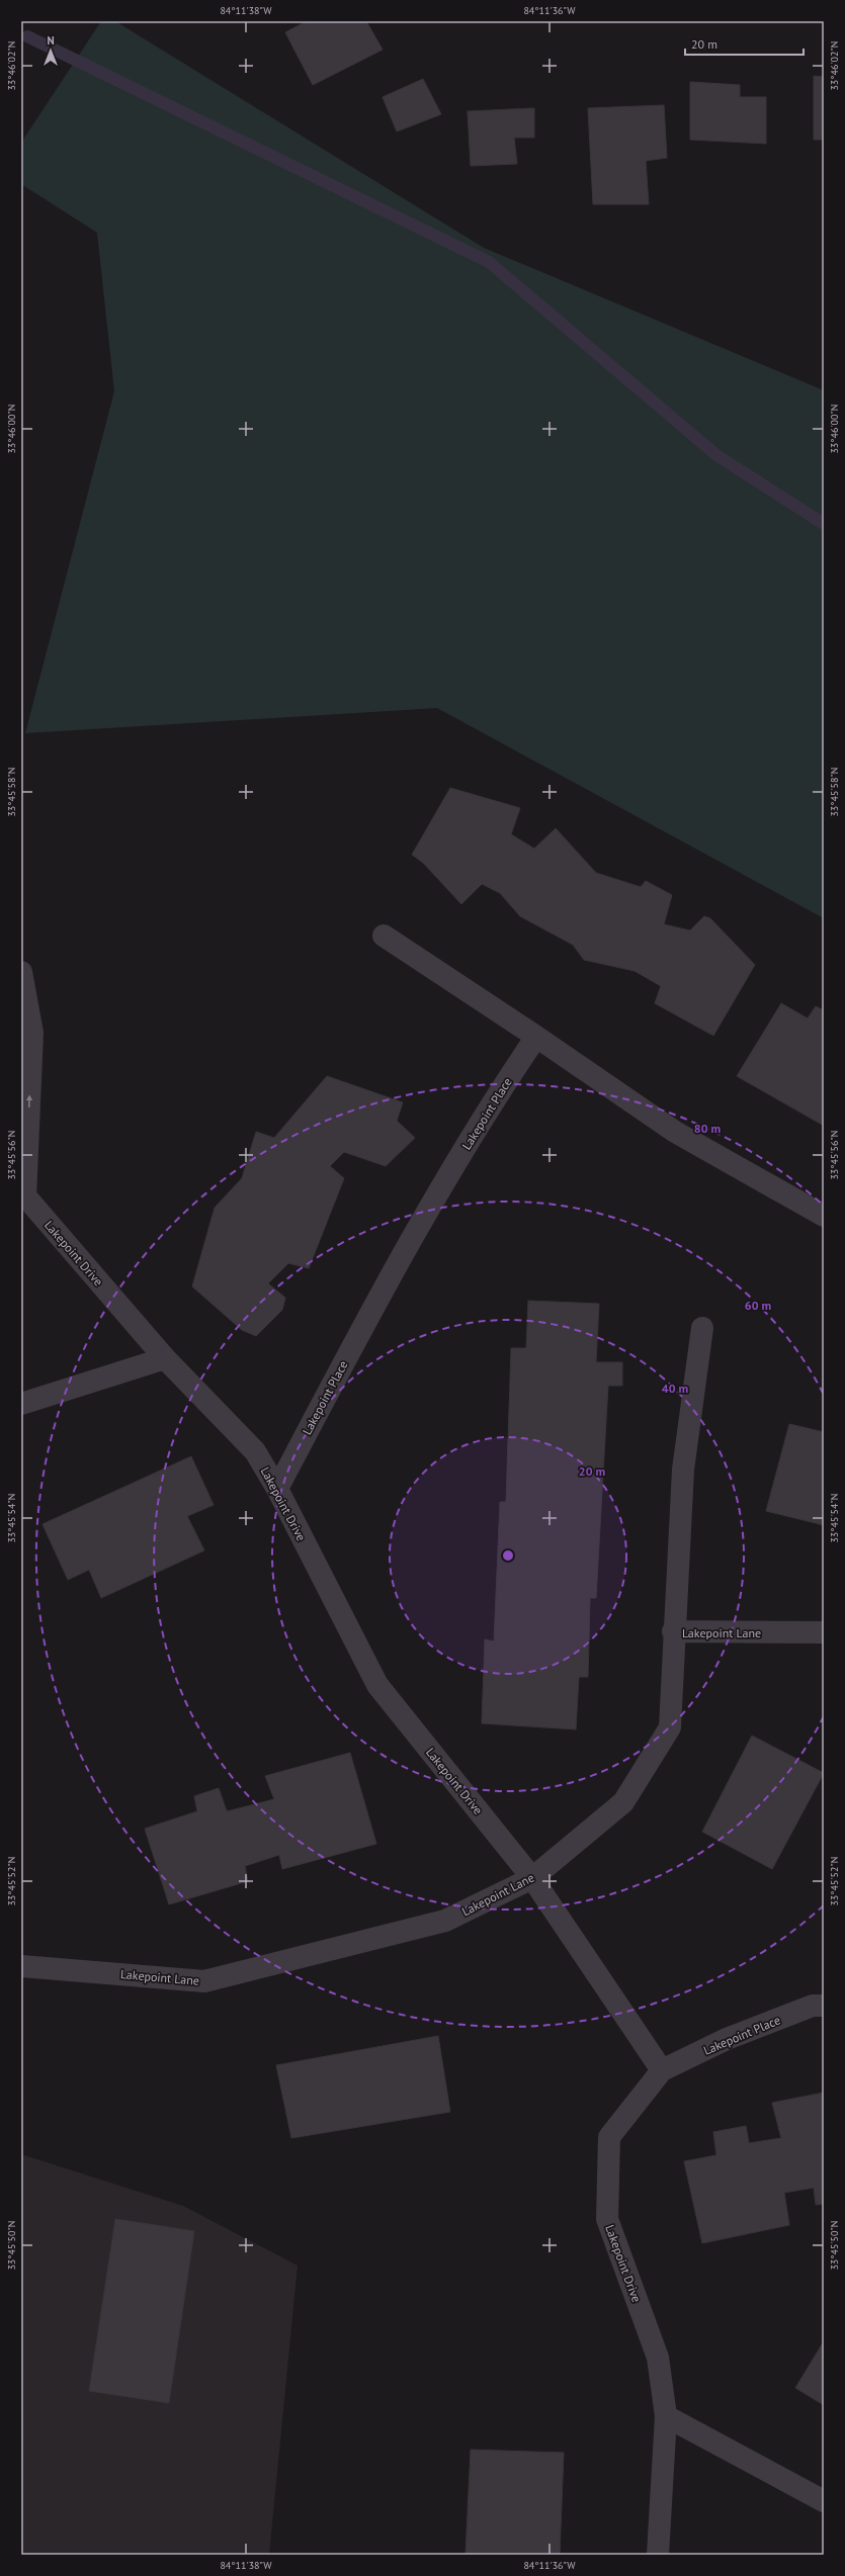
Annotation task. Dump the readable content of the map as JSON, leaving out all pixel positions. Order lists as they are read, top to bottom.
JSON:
{
  "streets": {
    "street": ["Lakepoint Place", "Lakepoint Drive", "Lakepoint Lane"]
  },
  "crossings": [
    ["Lakepoint Place", "Lakepoint Drive"],
    ["Lakepoint Drive", "Lakepoint Lane"]
  ],
  "scale_bar": "20 m",
  "north": "top",
  "coordinates": [
    "84°11'38\"W",
    "84°11'36\"W",
    "33°46'02\"N",
    "33°46'00\"N",
    "33°45'58\"N",
    "33°45'56\"N",
    "33°45'54\"N",
    "33°45'52\"N",
    "33°45'50\"N"
  ],
  "rings": [
    "80 m",
    "60 m",
    "40 m",
    "20 m"
  ]
}
